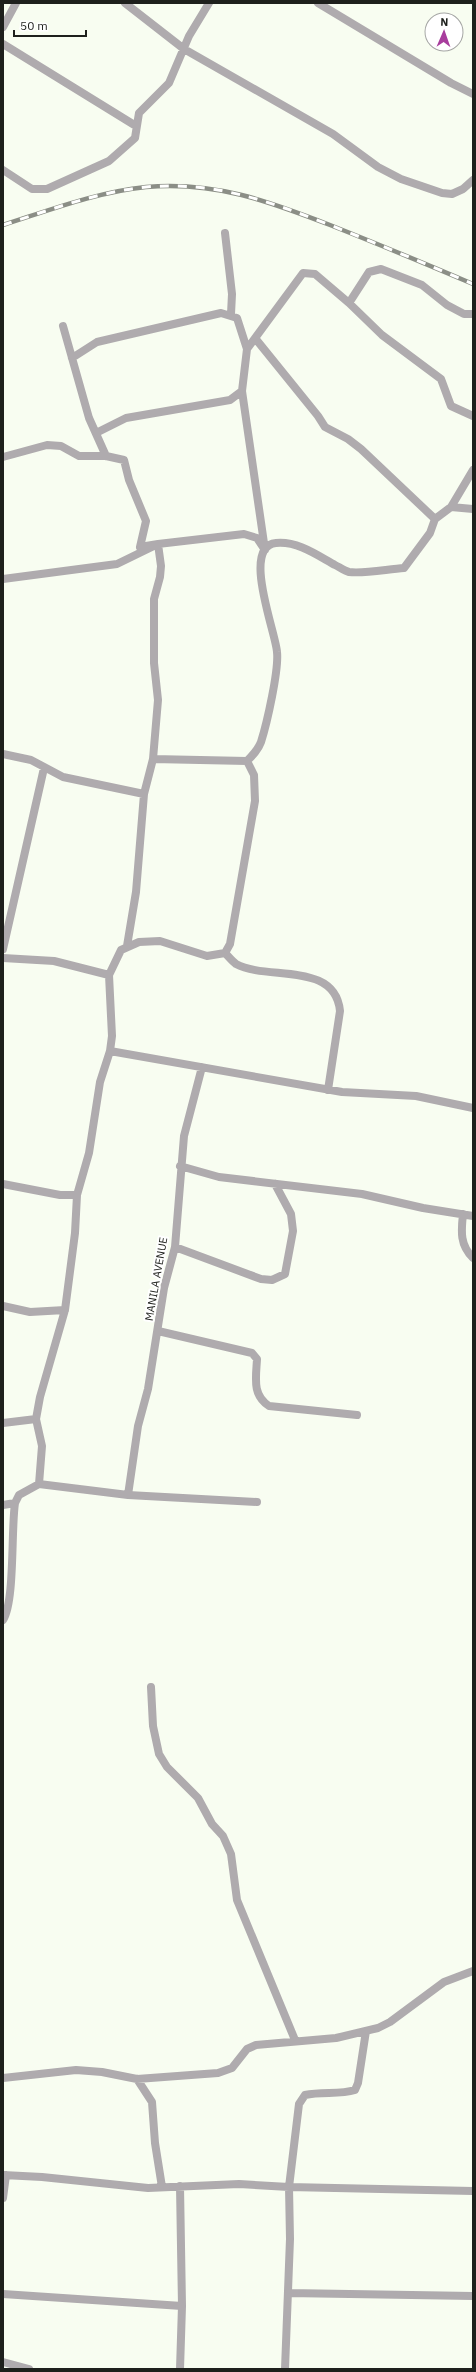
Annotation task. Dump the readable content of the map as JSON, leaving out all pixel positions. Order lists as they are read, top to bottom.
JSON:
{
  "streets": {
    "street": ["MANILA AVENUE"]
  },
  "scale_bar": "50 m",
  "north": "top"
}
